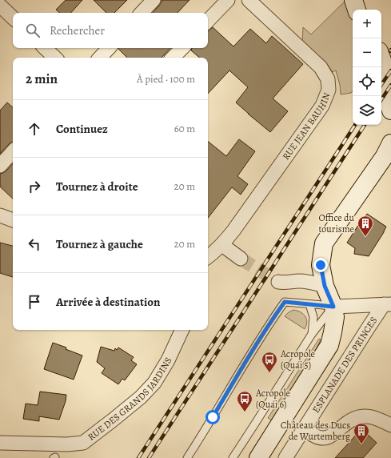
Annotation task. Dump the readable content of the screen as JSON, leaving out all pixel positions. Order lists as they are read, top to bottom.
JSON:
{
  "streets": {
    "street": ["RUE JEAN BAUHIN", "ESPLANADE DES PRINCES", "RUE DES GRANDS JARDINS"]
  },
  "places": {
    "building": ["Office du tourisme", "Château des Ducs de Wurtemberg"],
    "bus stop": ["Acropole (Quai 5)", "Acropole (Quai 6)"]
  },
  "page": {
    "map_buttons": ["+", "−"],
    "search": "Rechercher",
    "heading": ["2 min", "À pied · 100 m"],
    "list": [
      ["Continuez", "60 m"],
      ["Tournez à droite", "20 m"],
      ["Tournez à gauche", "20 m"],
      "Arrivée à destination"
    ]
  }
}
